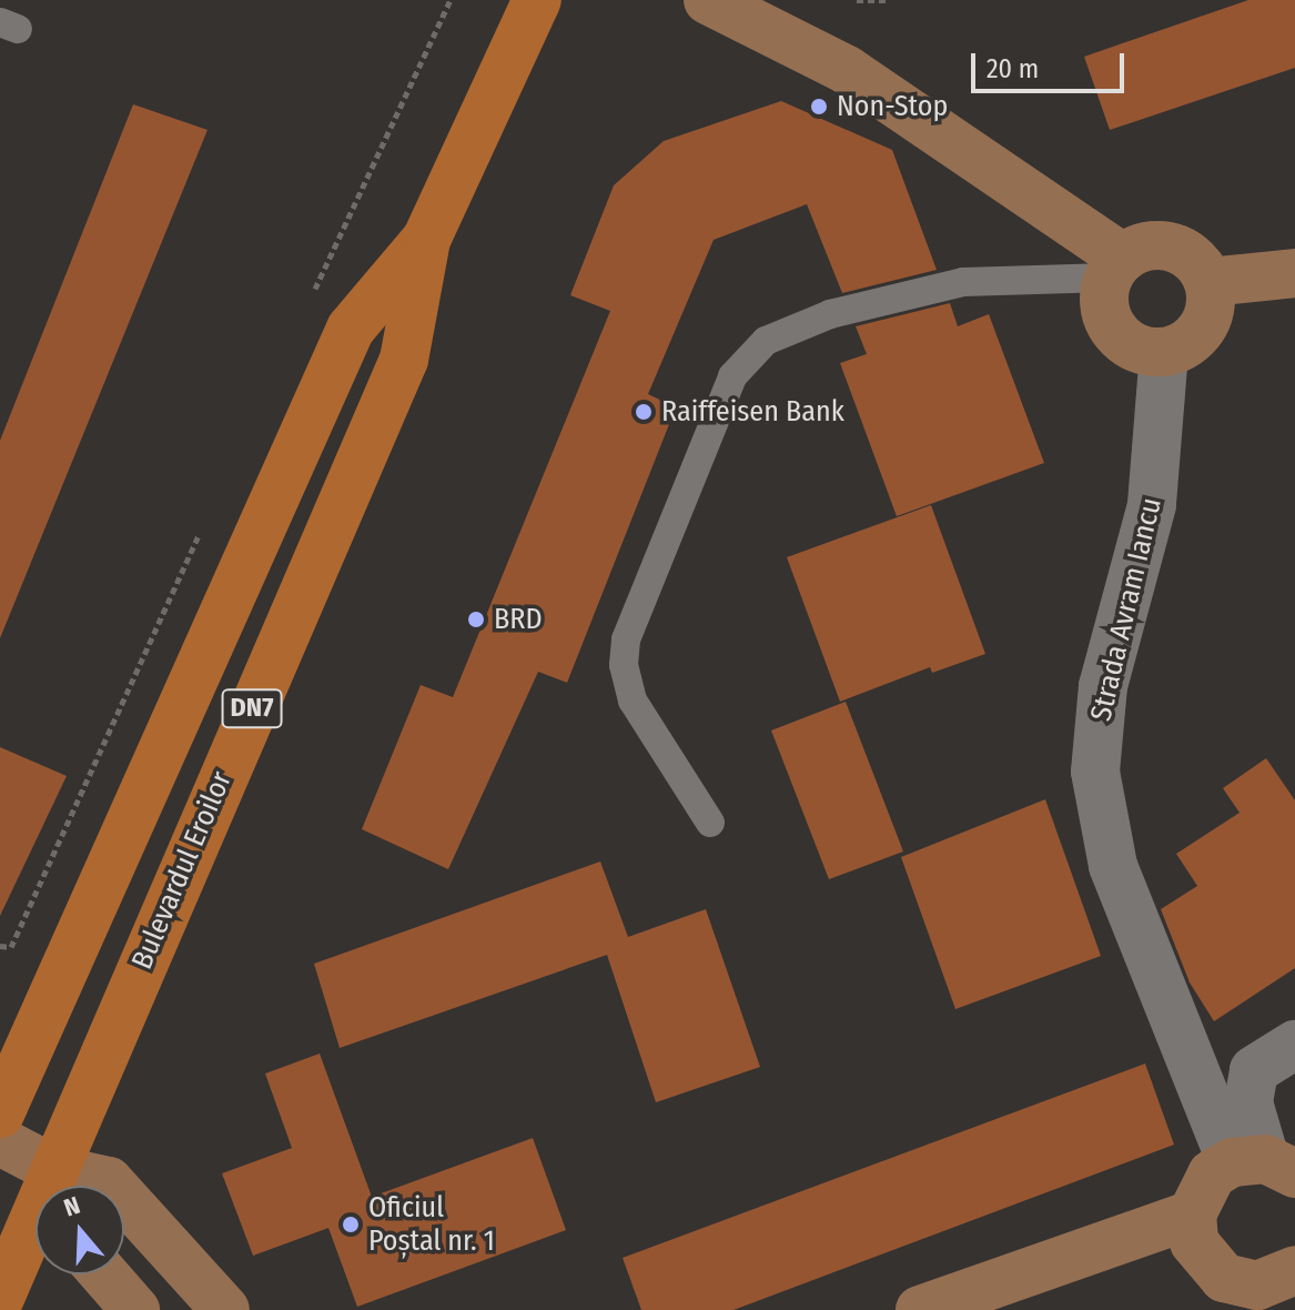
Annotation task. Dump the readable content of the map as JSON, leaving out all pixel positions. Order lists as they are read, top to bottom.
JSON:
{
  "streets": {
    "main road": ["DN7", "Bulevardul Eroilor"],
    "street": ["Strada Avram Iancu"]
  },
  "places": [
    "Non-Stop",
    "Raiffeisen Bank",
    "BRD",
    "Oficiul Poștal nr. 1"
  ],
  "scale_bar": "20 m",
  "north": "top"
}
